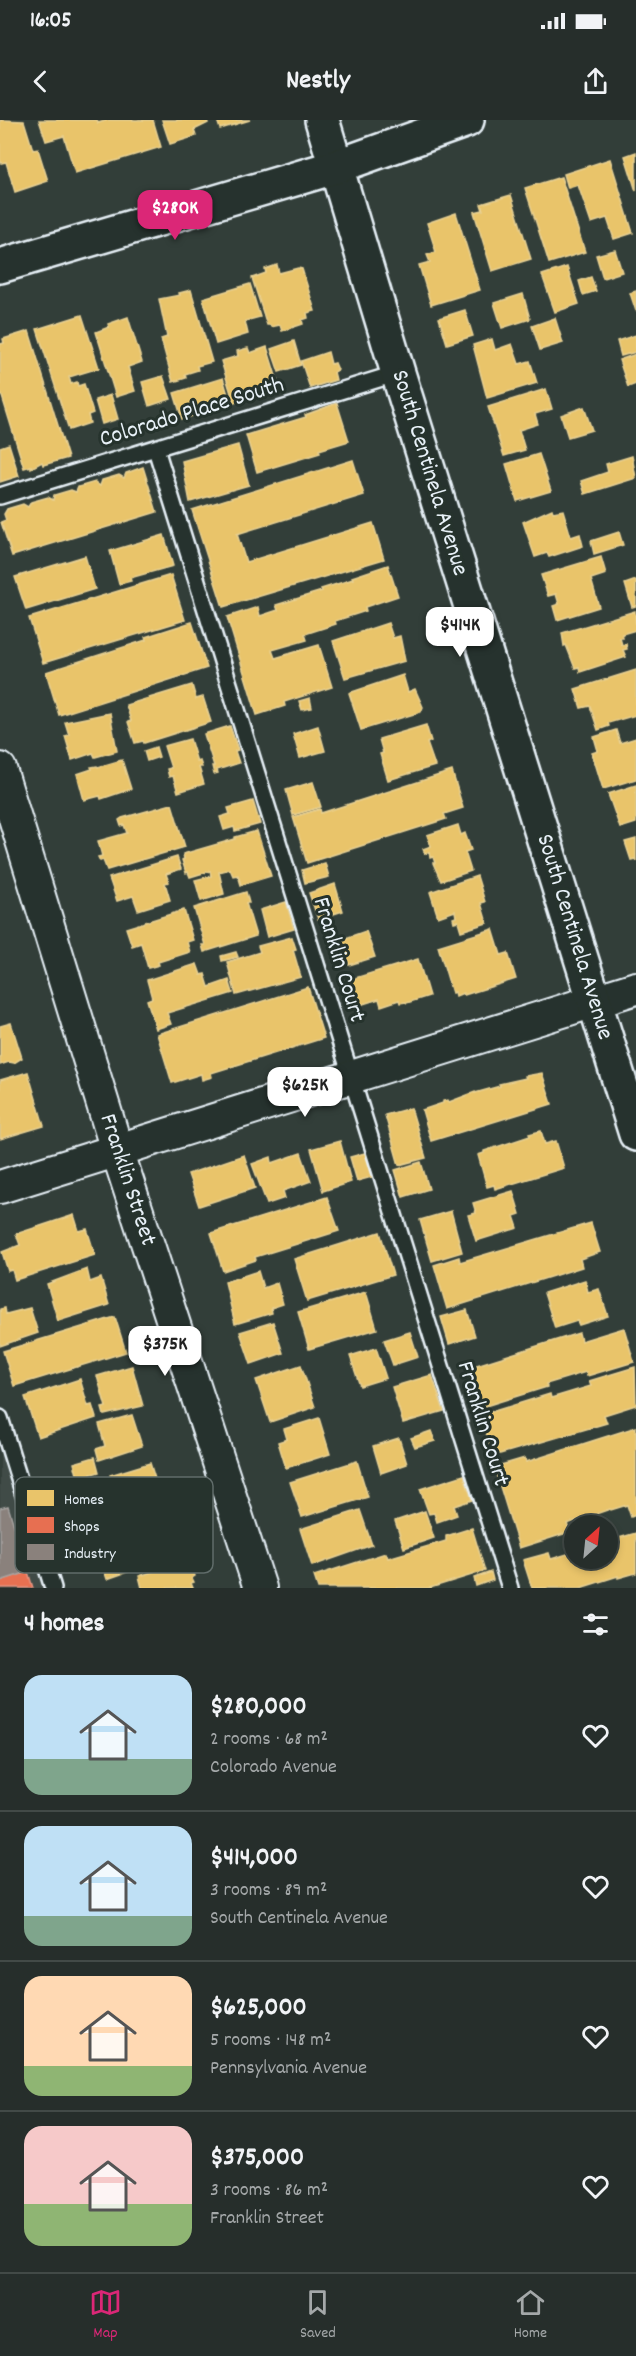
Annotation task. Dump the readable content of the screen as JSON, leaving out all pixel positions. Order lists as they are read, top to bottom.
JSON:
{
  "streets": {
    "street": ["South Centinela Avenue", "Franklin Street"],
    "lane": ["Colorado Place South", "Franklin Court"]
  },
  "crossings": [
    ["Colorado Place South", "South Centinela Avenue"],
    ["Colorado Place South", "Franklin Court"]
  ],
  "legend": ["Homes", "Shops", "Industry"],
  "north": "top right",
  "page": {
    "status": "16:05",
    "header": "Nestly",
    "price": [
      "$280K",
      "$414K",
      "$625K",
      "$375K"
    ],
    "heading": "4 homes",
    "list": [
      {
        "name": "$280,000",
        "note": "2 rooms · 68 m² · Colorado Avenue"
      },
      {
        "name": "$414,000",
        "note": "3 rooms · 89 m² · South Centinela Avenue"
      },
      {
        "name": "$625,000",
        "note": "5 rooms · 148 m² · Pennsylvania Avenue"
      },
      {
        "name": "$375,000",
        "note": "3 rooms · 86 m² · Franklin Street"
      }
    ],
    "tabs": ["Map", "Saved", "Home"]
  }
}
